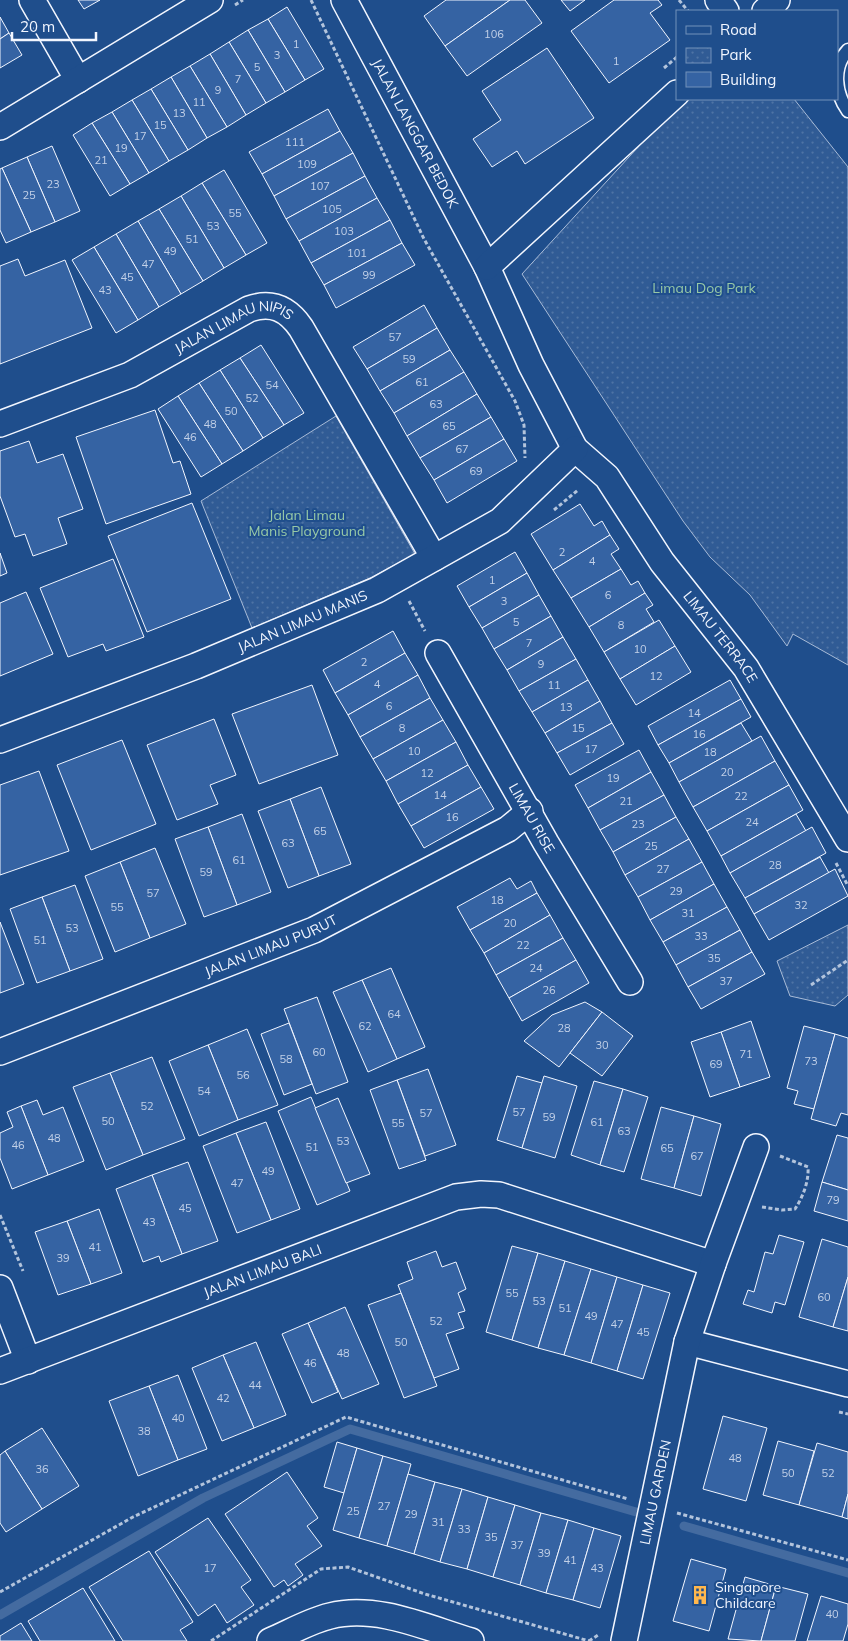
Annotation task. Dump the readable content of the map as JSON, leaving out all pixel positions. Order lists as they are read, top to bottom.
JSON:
{
  "streets": {
    "street": [
      "JALAN LANGGAR BEDOK",
      "JALAN LIMAU NIPIS",
      "JALAN LIMAU MANIS",
      "LIMAU TERRACE",
      "LIMAU RISE",
      "JALAN LIMAU PURUT",
      "JALAN LIMAU BALI",
      "LIMAU GARDEN"
    ]
  },
  "crossings": [
    ["JALAN LANGGAR BEDOK", "JALAN LIMAU MANIS"],
    ["JALAN LANGGAR BEDOK", "LIMAU TERRACE"],
    ["JALAN LIMAU NIPIS", "JALAN LIMAU MANIS"],
    ["JALAN LIMAU MANIS", "LIMAU TERRACE"],
    ["LIMAU RISE", "JALAN LIMAU PURUT"],
    ["JALAN LIMAU BALI", "LIMAU GARDEN"]
  ],
  "parks": ["Limau Dog Park", "Jalan Limau Manis Playground"],
  "places": {
    "building": ["Singapore Childcare"]
  },
  "house_numbers": [
    "106",
    "1",
    "3",
    "1",
    "5",
    "7",
    "9",
    "11",
    "13",
    "15",
    "17",
    "111",
    "19",
    "21",
    "109",
    "23",
    "107",
    "25",
    "105",
    "55",
    "53",
    "103",
    "51",
    "49",
    "101",
    "47",
    "99",
    "45",
    "43",
    "57",
    "59",
    "61",
    "54",
    "52",
    "63",
    "50",
    "48",
    "65",
    "46",
    "67",
    "69",
    "2",
    "4",
    "1",
    "6",
    "3",
    "5",
    "8",
    "7",
    "10",
    "2",
    "9",
    "12",
    "4",
    "11",
    "6",
    "13",
    "14",
    "8",
    "15",
    "16",
    "17",
    "10",
    "18",
    "20",
    "12",
    "19",
    "14",
    "22",
    "21",
    "16",
    "24",
    "23",
    "65",
    "63",
    "25",
    "61",
    "28",
    "27",
    "59",
    "29",
    "57",
    "18",
    "32",
    "55",
    "31",
    "20",
    "53",
    "33",
    "51",
    "22",
    "35",
    "24",
    "37",
    "26",
    "64",
    "62",
    "28",
    "30",
    "60",
    "71",
    "58",
    "73",
    "69",
    "56",
    "54",
    "52",
    "57",
    "57",
    "59",
    "50",
    "61",
    "55",
    "63",
    "48",
    "53",
    "46",
    "51",
    "65",
    "67",
    "49",
    "47",
    "79",
    "45",
    "43",
    "41",
    "39",
    "55",
    "60",
    "53",
    "51",
    "49",
    "52",
    "47",
    "45",
    "50",
    "48",
    "46",
    "44",
    "42",
    "40",
    "38",
    "48",
    "36",
    "50",
    "52",
    "27",
    "25",
    "29",
    "31",
    "33",
    "35",
    "37",
    "39",
    "41",
    "17",
    "43",
    "40"
  ],
  "legend": ["Road", "Park", "Building"],
  "scale_bar": "20 m"
}
